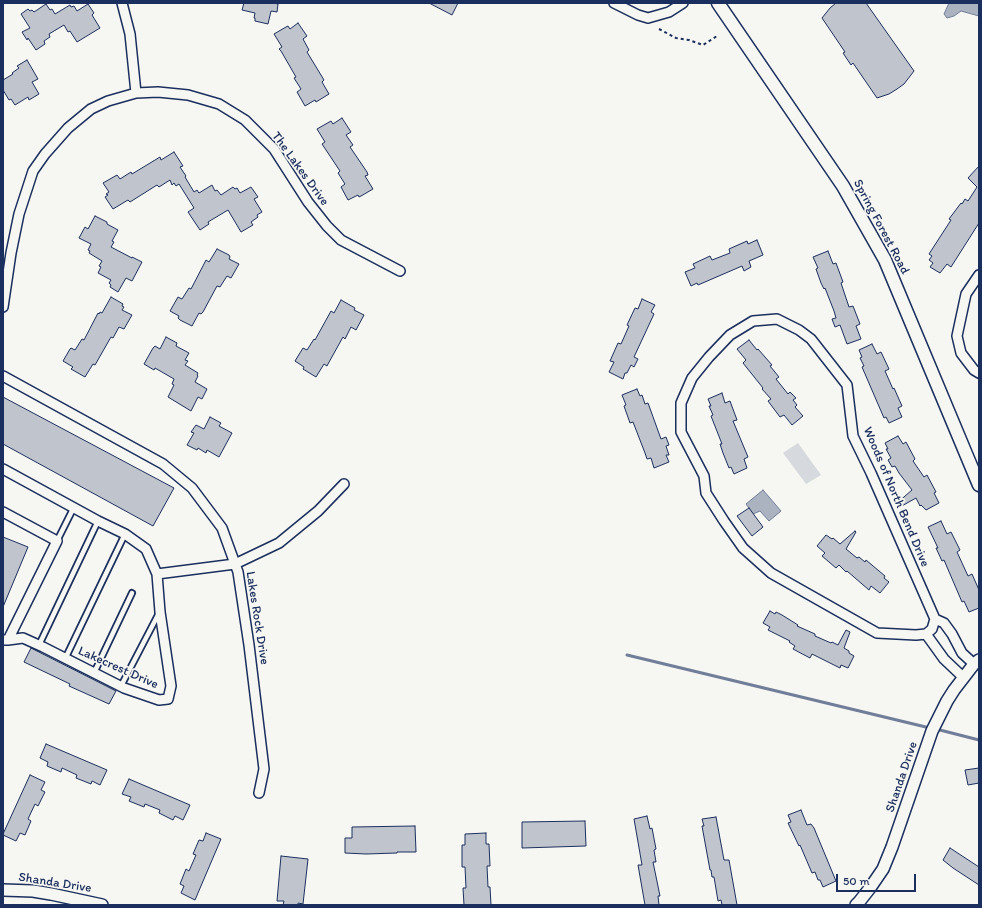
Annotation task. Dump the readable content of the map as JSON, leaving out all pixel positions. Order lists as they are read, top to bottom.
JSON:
{
  "streets": {
    "main road": ["Spring Forest Road"],
    "street": [
      "The Lakes Drive",
      "Woods of North Bend Drive",
      "Lakes Rock Drive",
      "Lakecrest Drive",
      "Shanda Drive"
    ]
  },
  "crossings": [
    ["Woods of North Bend Drive", "Shanda Drive"]
  ],
  "scale_bar": "50 m"
}
